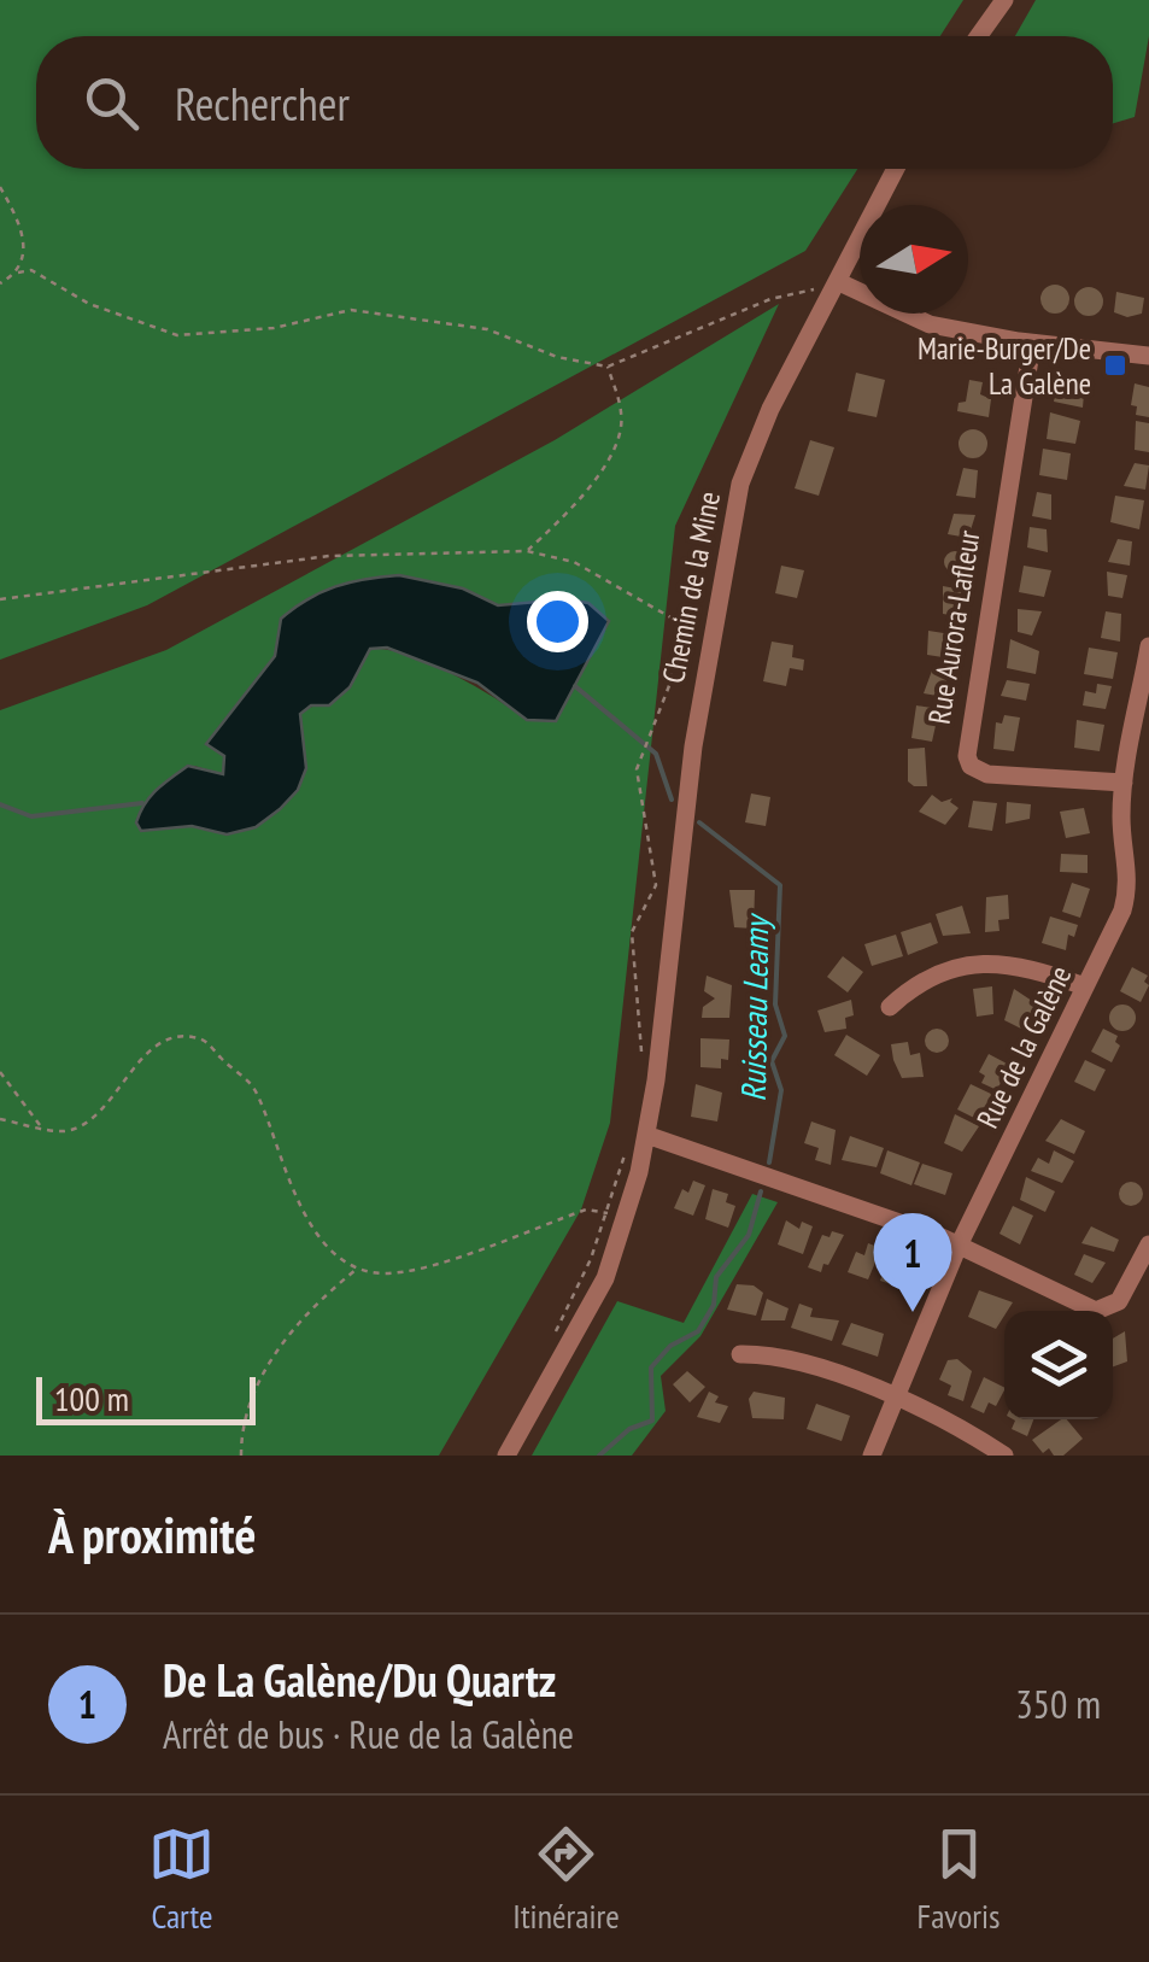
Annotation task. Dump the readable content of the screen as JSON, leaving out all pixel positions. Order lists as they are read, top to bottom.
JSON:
{
  "streets": {
    "street": ["Chemin de la Mine", "Rue Aurora-Lafleur", "Rue de la Galène"]
  },
  "crossings": [
    ["Rue Aurora-Lafleur", "Rue de la Galène"]
  ],
  "water": ["Ruisseau Leamy"],
  "places": {
    "transit": ["Marie-Burger/De La Galène"]
  },
  "scale_bar": "100 m",
  "north": "right",
  "page": {
    "search": "Rechercher",
    "pins": "1",
    "scale": "100 m",
    "heading": "À proximité",
    "list": [
      {
        "mark": "1",
        "name": "De La Galène/Du Quartz",
        "note": "Arrêt de bus · Rue de la Galène",
        "value": "350 m"
      }
    ],
    "nav": ["Carte", "Itinéraire", "Favoris"]
  }
}
